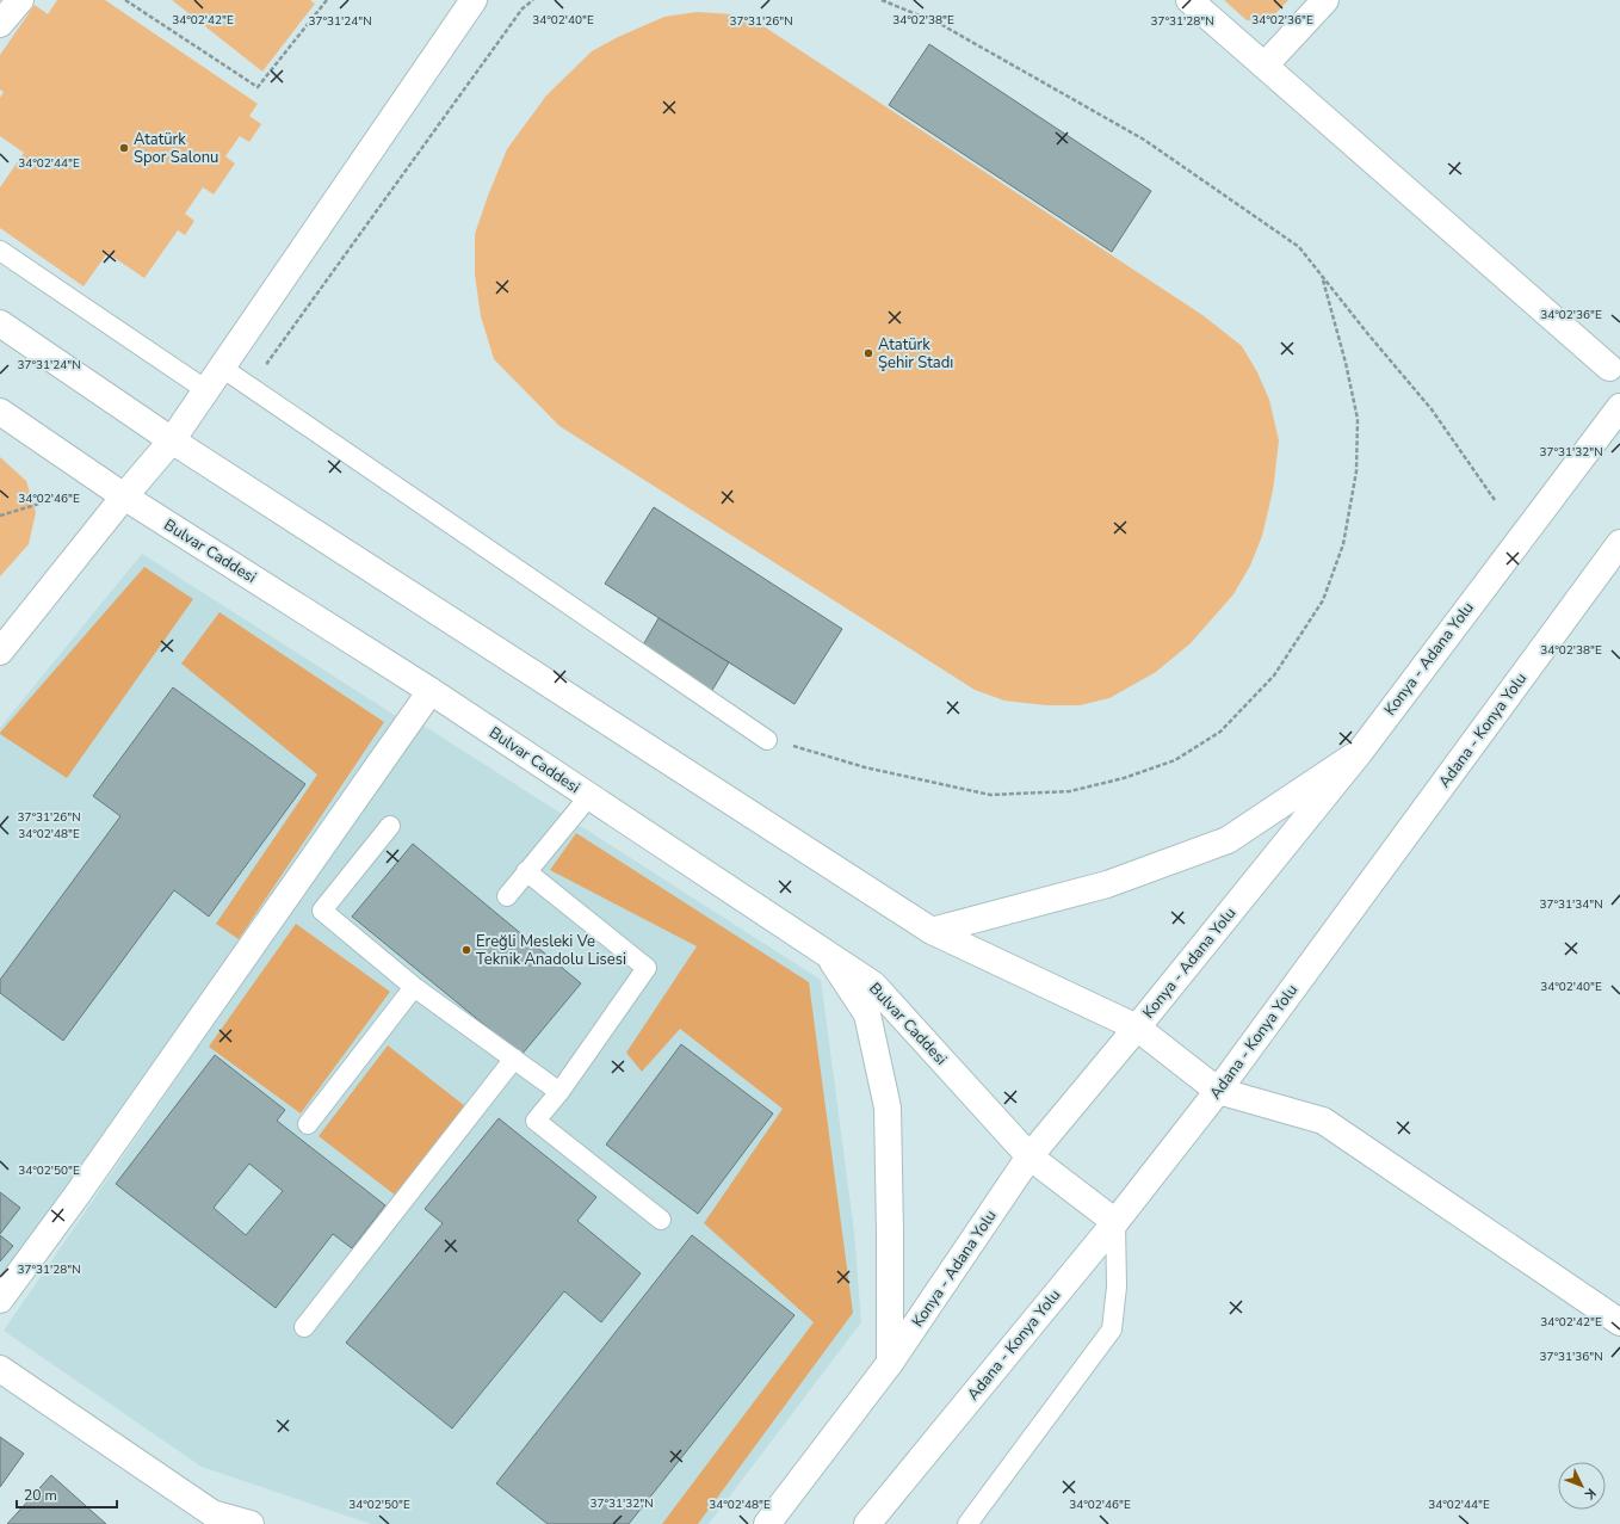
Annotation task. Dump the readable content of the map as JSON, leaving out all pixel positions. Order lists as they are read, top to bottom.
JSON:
{
  "streets": {
    "main road": ["Bulvar Caddesi", "Konya - Adana Yolu", "Adana - Konya Yolu"]
  },
  "crossings": [
    ["Bulvar Caddesi", "Konya - Adana Yolu"],
    ["Bulvar Caddesi", "Adana - Konya Yolu"]
  ],
  "places": ["Atatürk Spor Salonu", "Atatürk Şehir Stadı", "Ereğli Mesleki Ve Teknik Anadolu Lisesi"],
  "scale_bar": "20 m",
  "north": "bottom right",
  "coordinates": [
    "34°02'36\"E",
    "34°02'40\"E",
    "34°02'38\"E",
    "34°02'42\"E",
    "37°31'24\"N",
    "37°31'26\"N",
    "37°31'28\"N",
    "34°02'44\"E",
    "37°31'32\"N",
    "34°02'46\"E",
    "34°02'48\"E",
    "37°31'34\"N",
    "34°02'50\"E",
    "37°31'36\"N"
  ]
}
